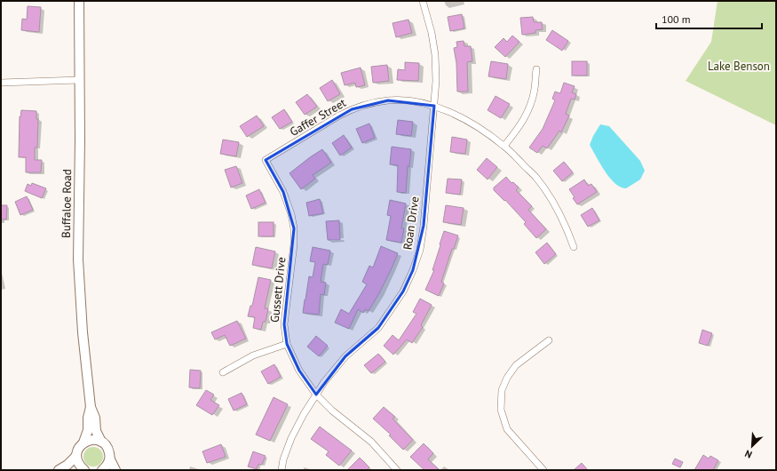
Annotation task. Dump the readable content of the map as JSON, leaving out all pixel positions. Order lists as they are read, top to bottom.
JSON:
{
  "streets": {
    "street": [
      "Gaffer Street",
      "Buffaloe Road",
      "Roan Drive",
      "Gussett Drive"
    ]
  },
  "crossings": [
    ["Gaffer Street", "Roan Drive"],
    ["Gaffer Street", "Gussett Drive"],
    ["Roan Drive", "Gussett Drive"]
  ],
  "parks": ["Lake Benson"],
  "scale_bar": "100 m",
  "north": "bottom left"
}
